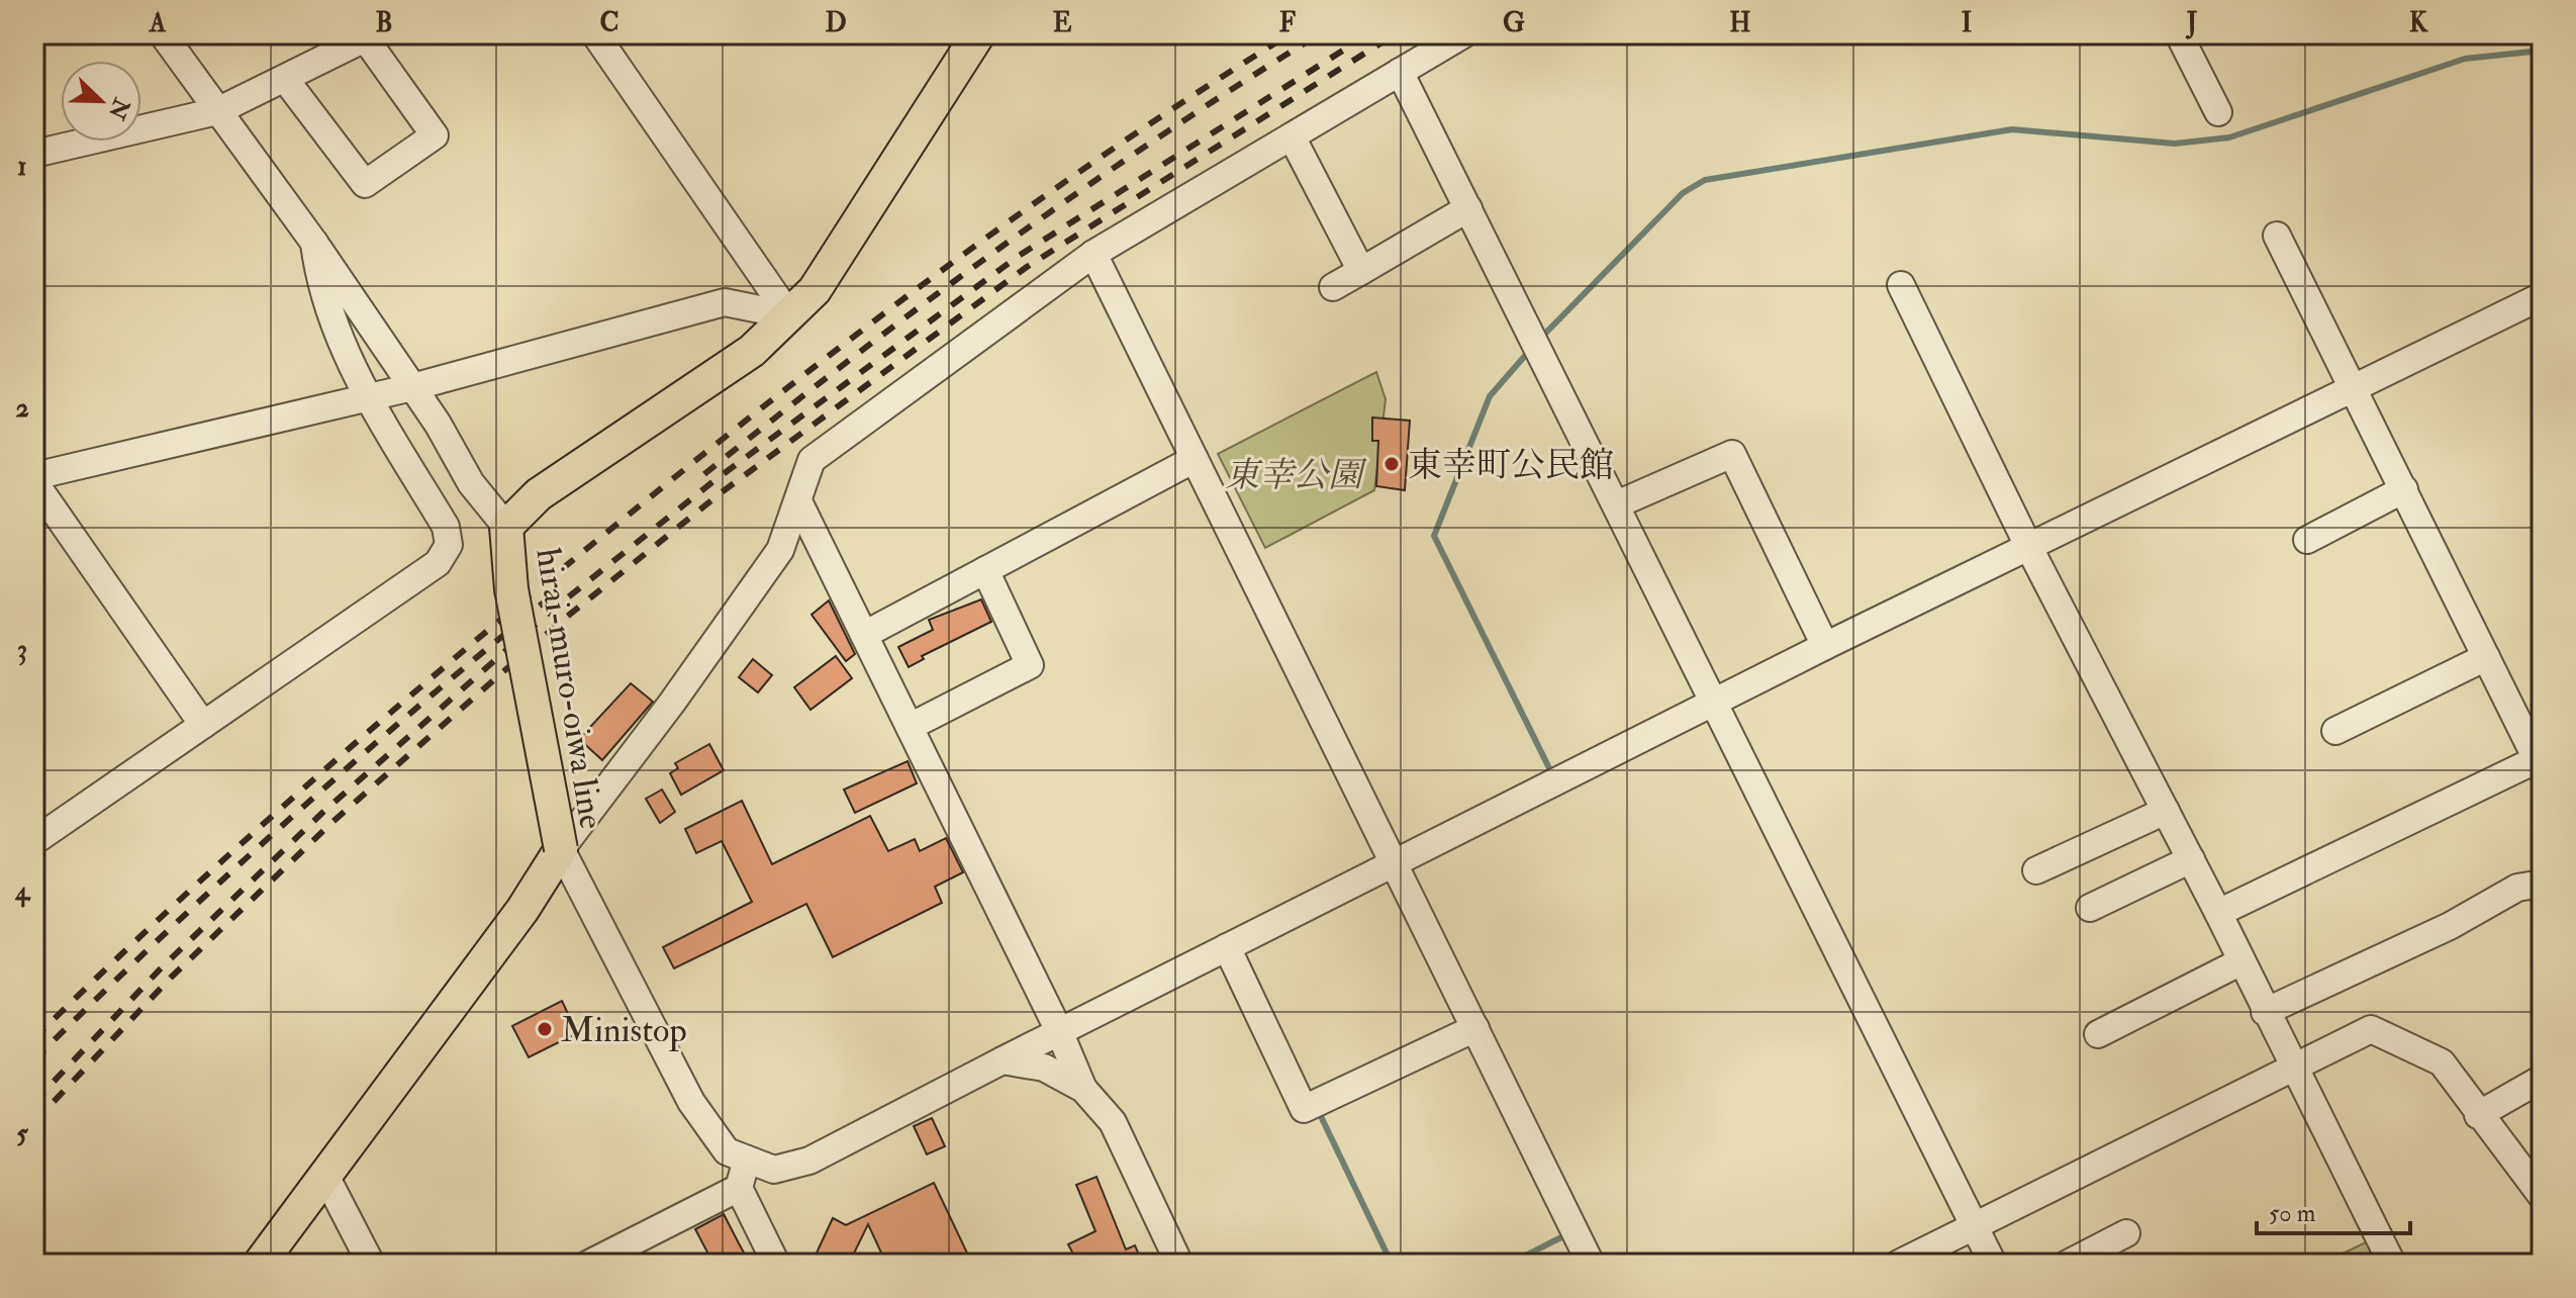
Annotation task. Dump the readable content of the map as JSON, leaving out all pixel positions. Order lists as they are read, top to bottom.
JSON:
{
  "streets": {
    "main road": ["hirai-muro-oiwa line"]
  },
  "parks": ["東幸公園"],
  "places": ["東幸町公民館", "Ministop"],
  "scale_bar": "50 m",
  "north": "bottom right",
  "grid": {
    "columns": [
      "A",
      "B",
      "C",
      "D",
      "E",
      "F",
      "G",
      "H",
      "I",
      "J",
      "K"
    ],
    "rows": [
      "1",
      "2",
      "3",
      "4",
      "5"
    ]
  }
}
